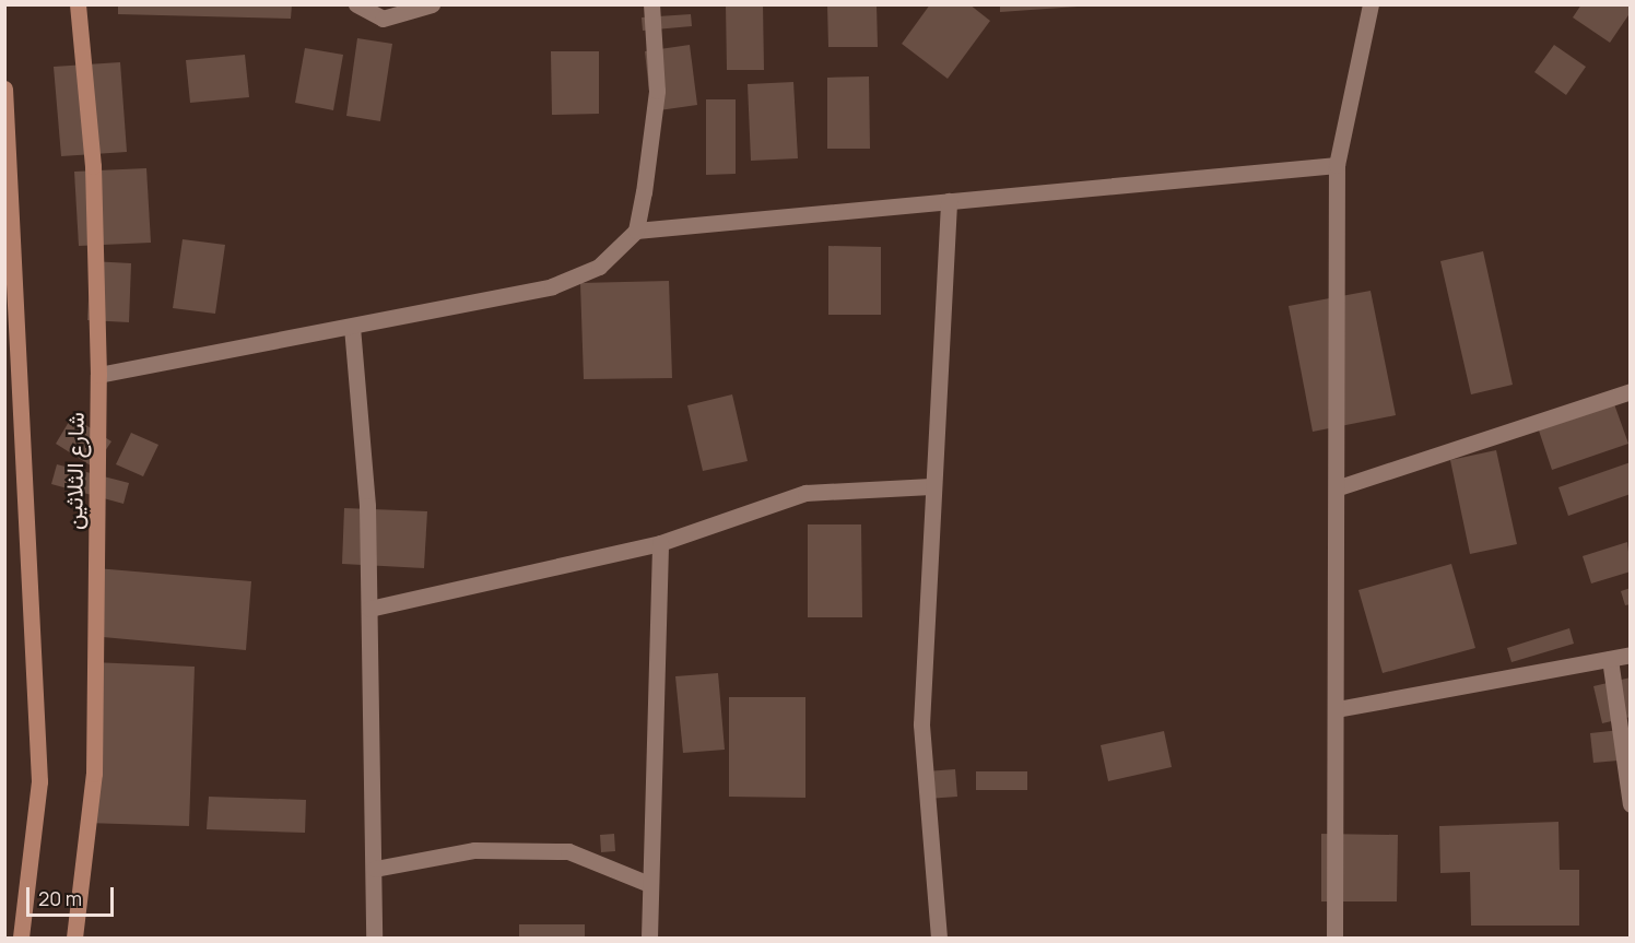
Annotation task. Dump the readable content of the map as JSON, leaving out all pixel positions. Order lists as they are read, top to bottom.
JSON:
{
  "streets": {
    "street": ["شارع الثلاثين"]
  },
  "scale_bar": "20 m"
}
